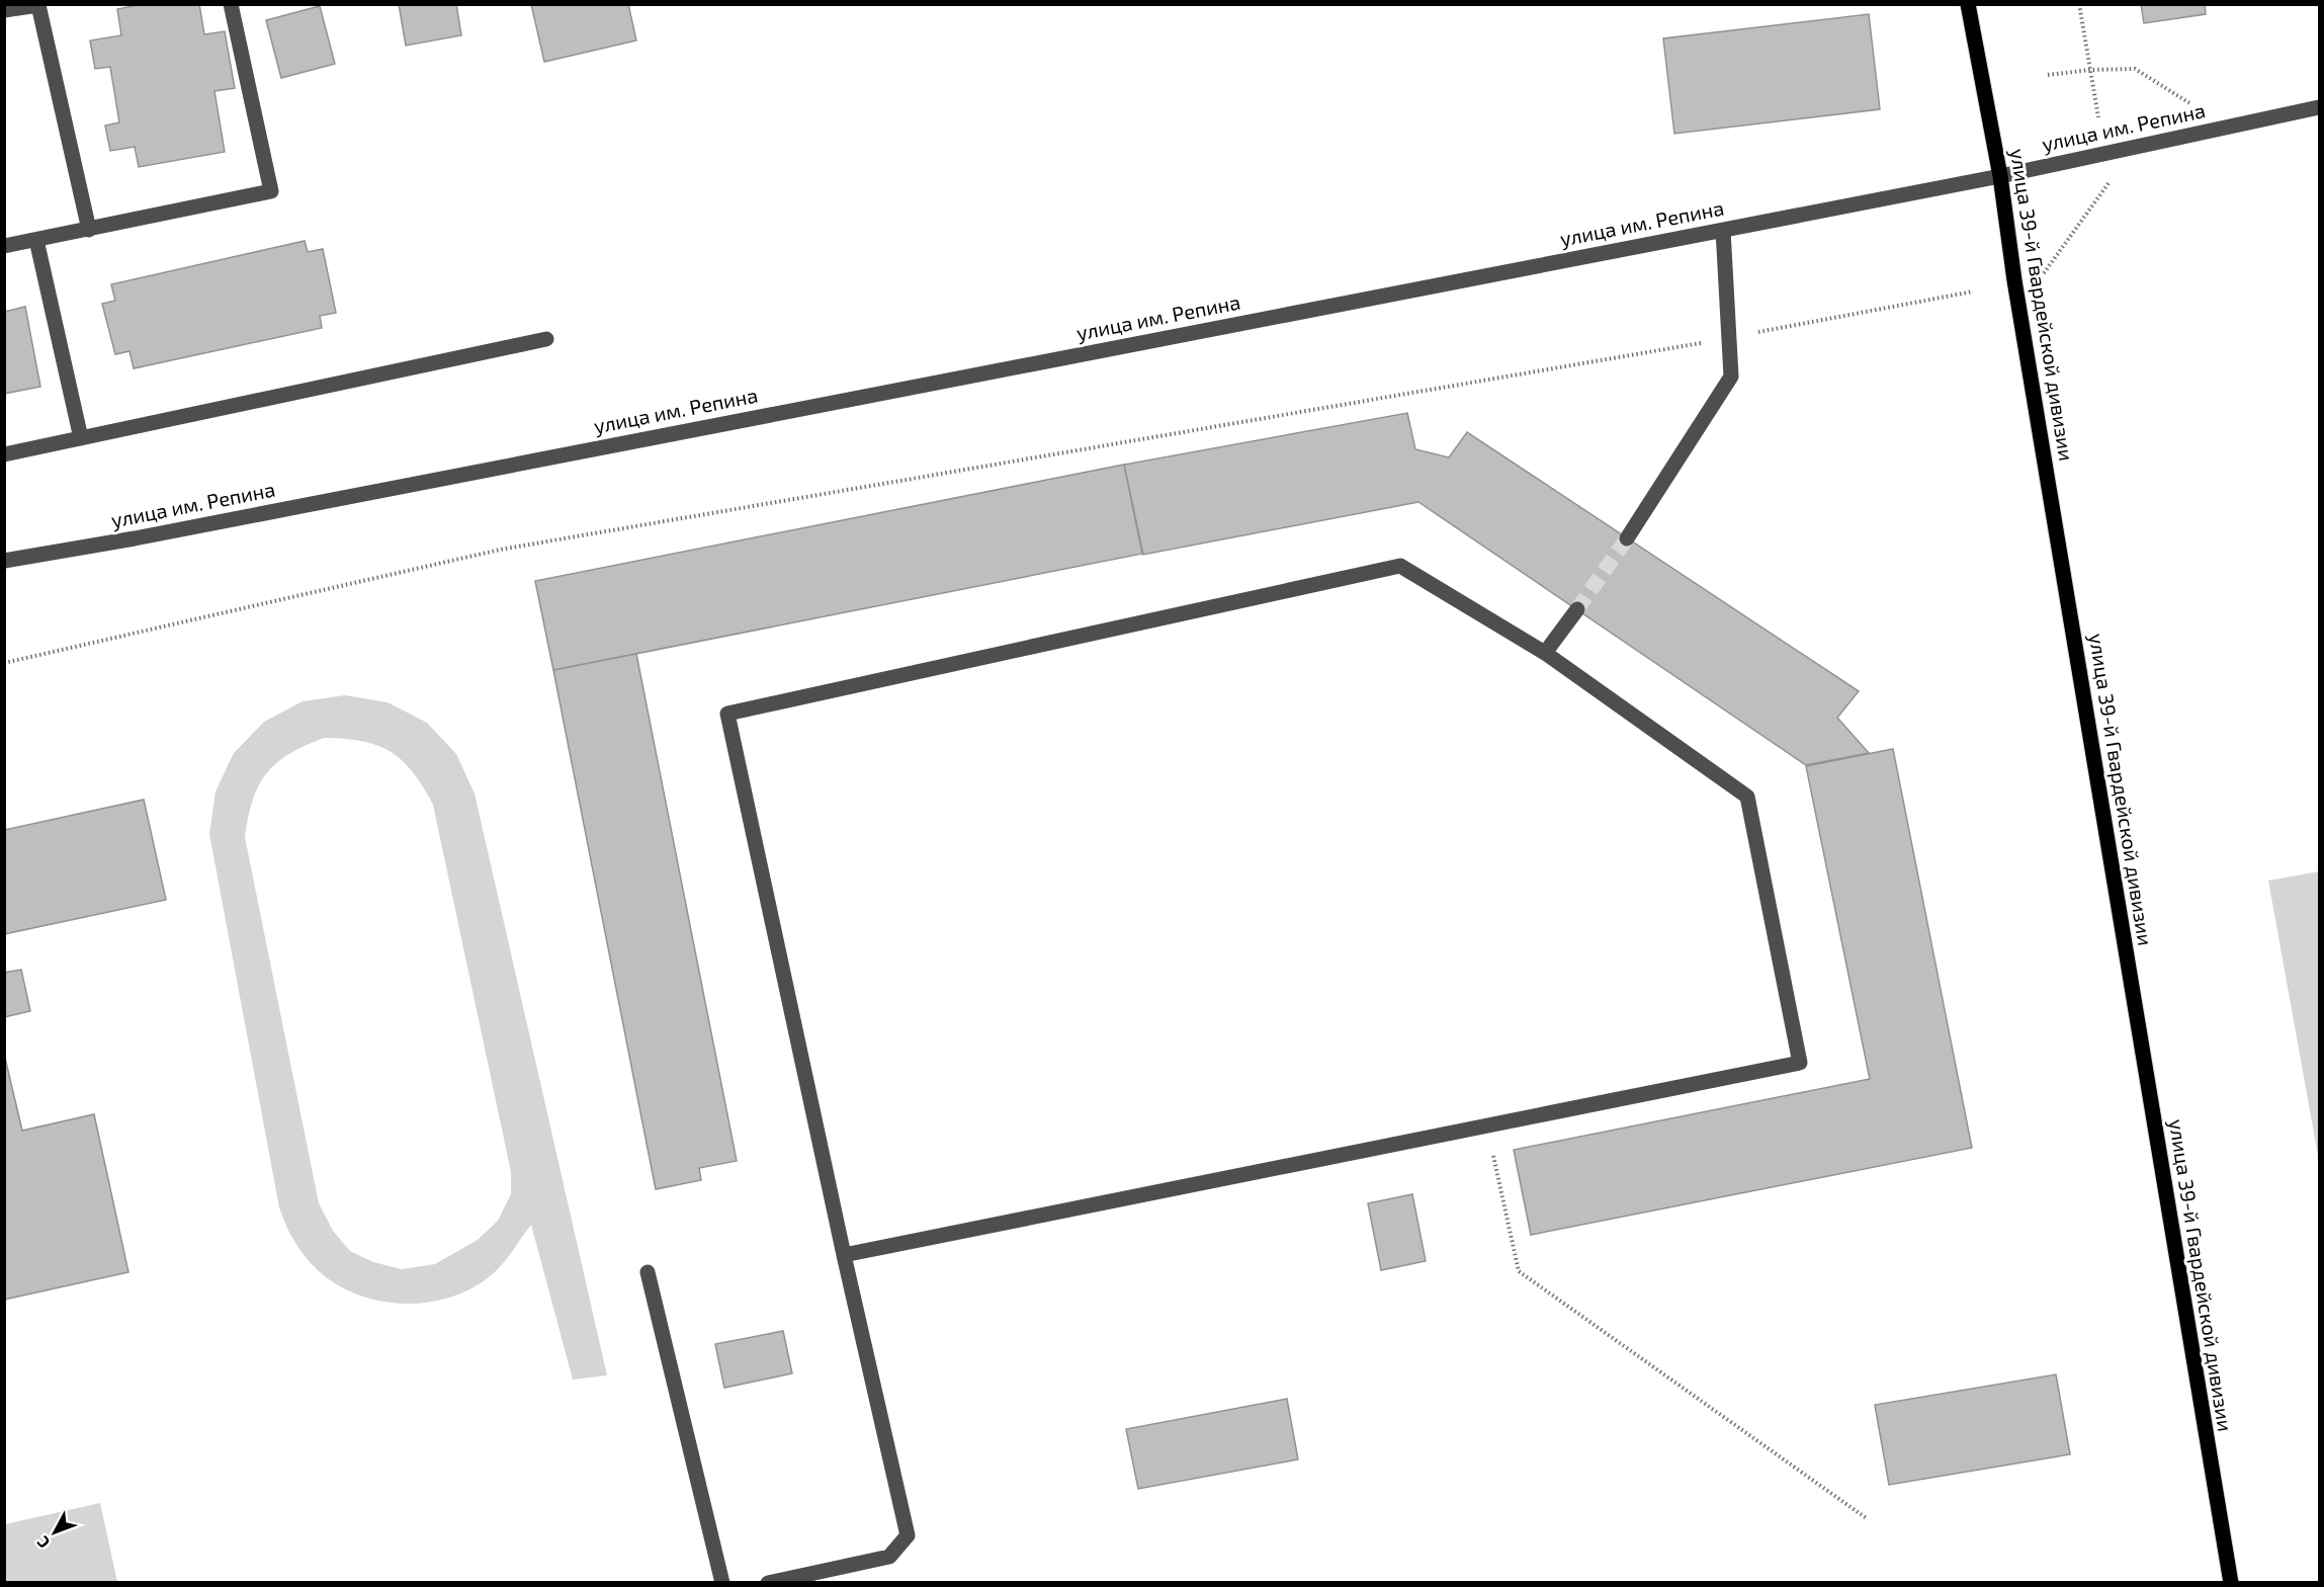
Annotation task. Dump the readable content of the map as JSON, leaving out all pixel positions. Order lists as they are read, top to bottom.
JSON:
{
  "streets": {
    "main road": ["улица 39-й Гвардейской дивизии"],
    "street": ["улица им. Репина"]
  },
  "crossings": [
    ["улица им. Репина", "улица 39-й Гвардейской дивизии"]
  ],
  "north": "bottom left"
}
